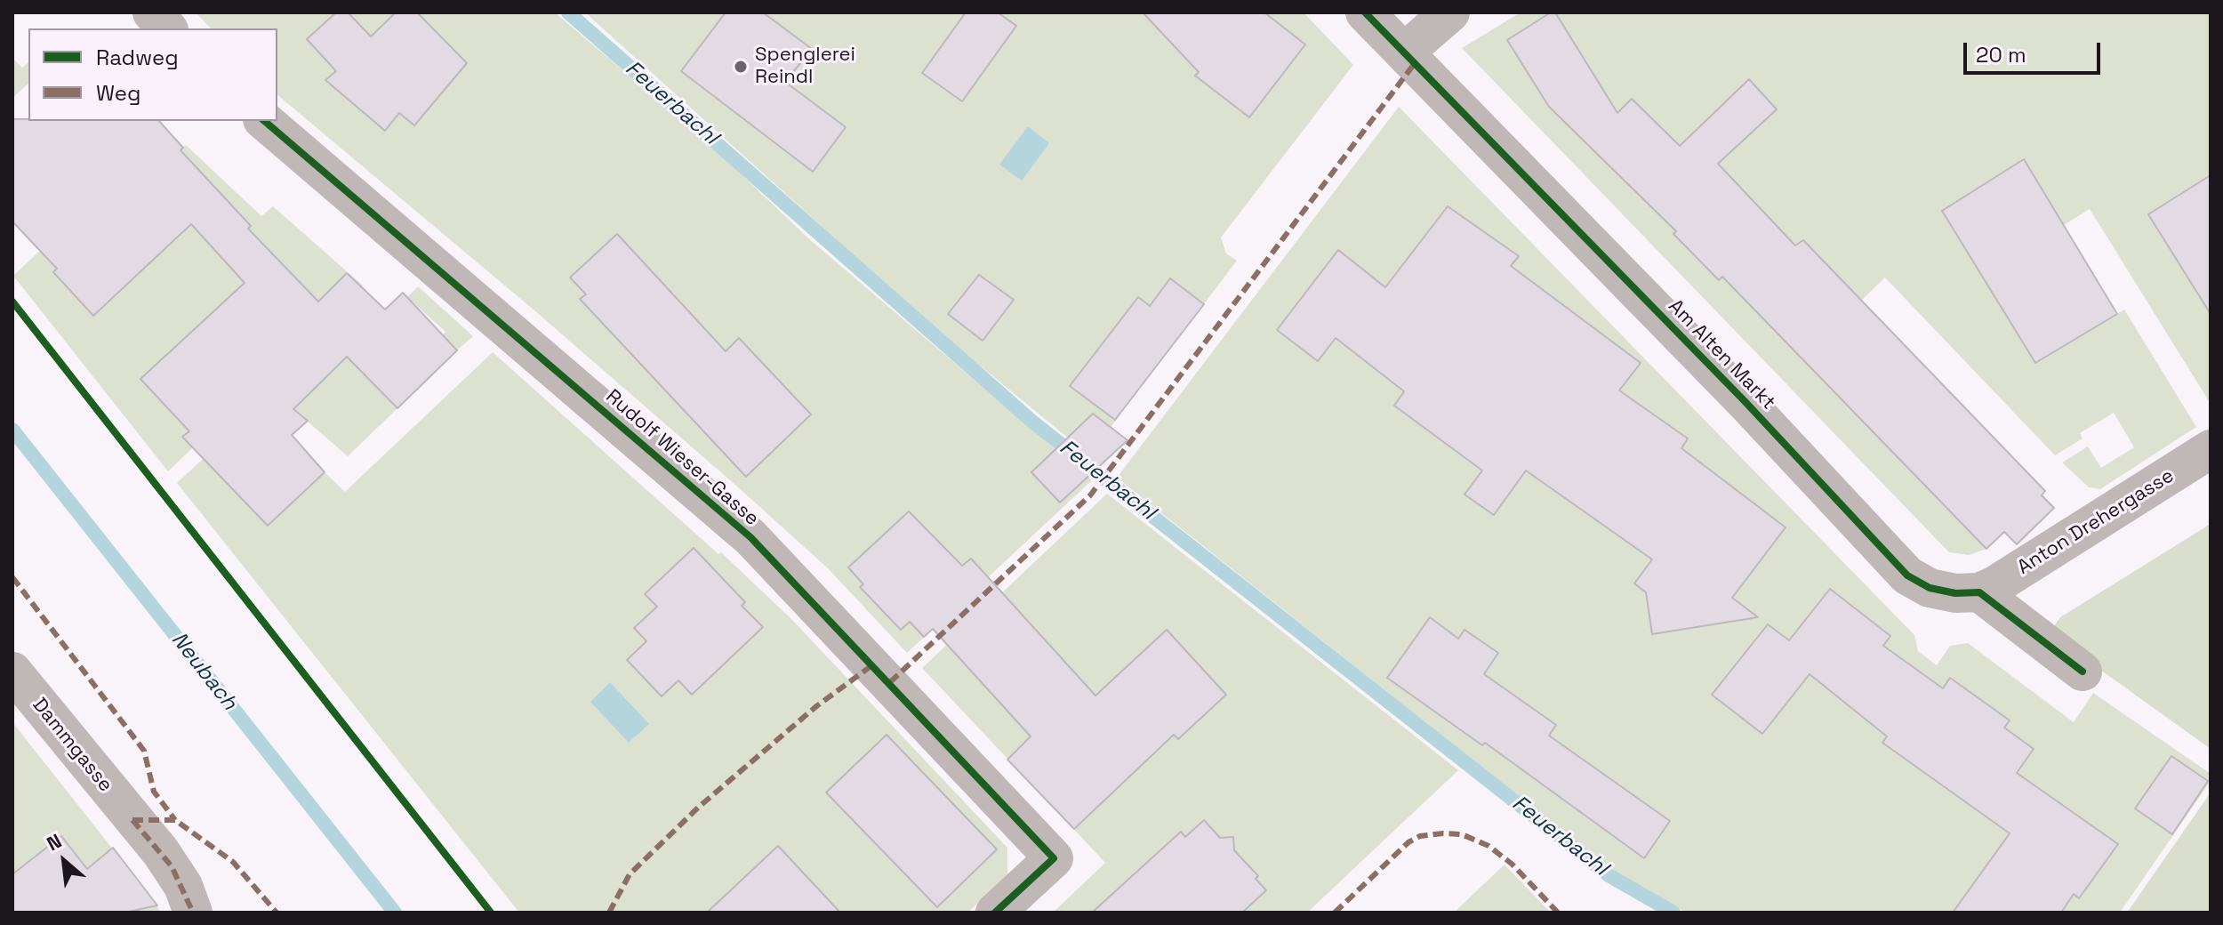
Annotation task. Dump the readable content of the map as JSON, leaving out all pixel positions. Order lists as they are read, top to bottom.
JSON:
{
  "streets": {
    "street": [
      "Am Alten Markt",
      "Rudolf Wieser-Gasse",
      "Anton Drehergasse",
      "Dammgasse"
    ]
  },
  "crossings": [
    ["Am Alten Markt", "Anton Drehergasse"]
  ],
  "water": ["Feuerbachl", "Neubach"],
  "places": ["Spenglerei Reindl"],
  "legend": ["Radweg", "Weg"],
  "scale_bar": "20 m",
  "north": "top left"
}
